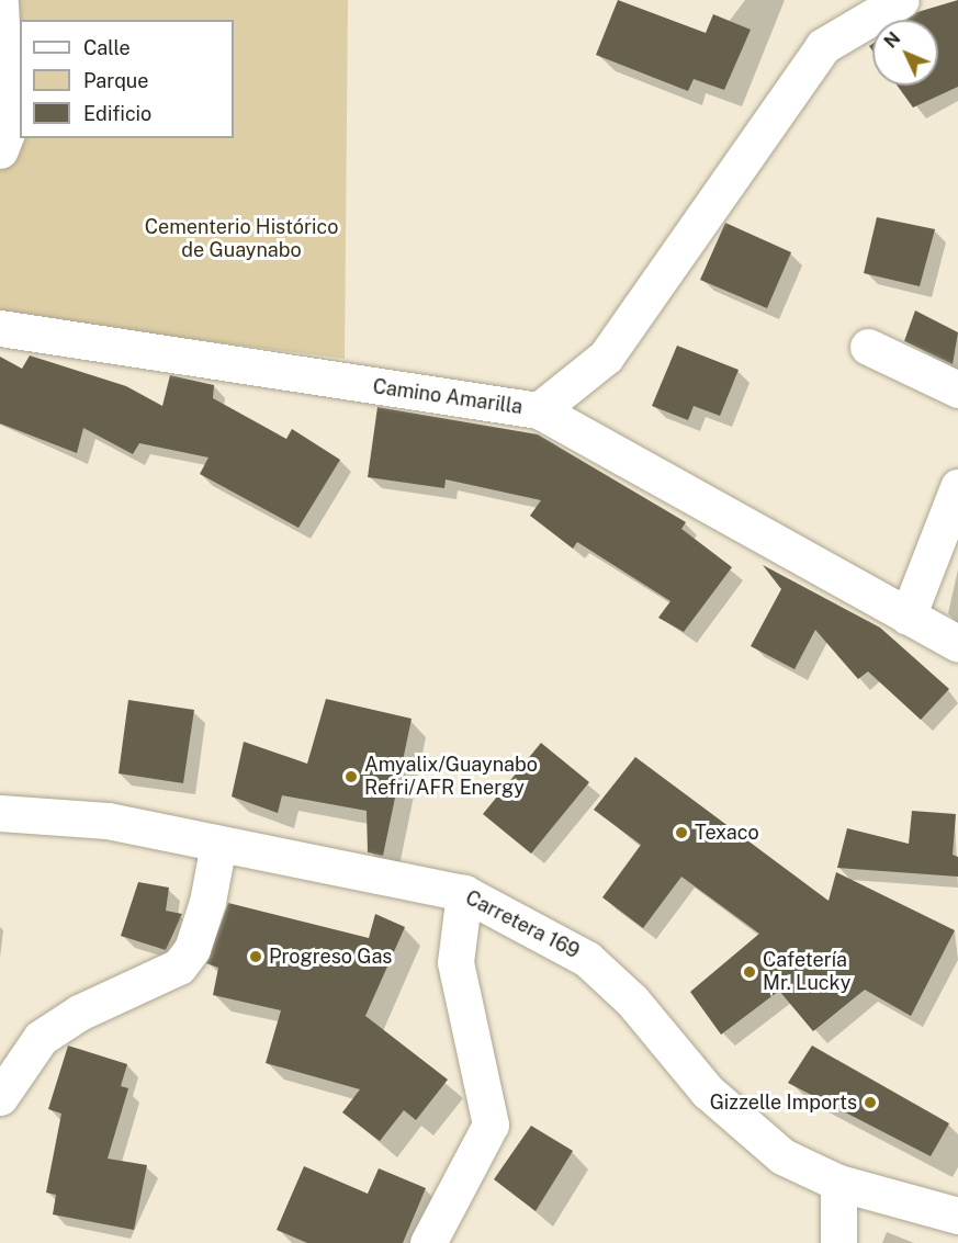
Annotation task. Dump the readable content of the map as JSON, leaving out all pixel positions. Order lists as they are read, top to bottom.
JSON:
{
  "streets": {
    "street": ["Camino Amarilla", "Carretera 169"]
  },
  "parks": ["Cementerio Histórico de Guaynabo"],
  "places": [
    "Amyalix/Guaynabo Refri/AFR Energy",
    "Texaco",
    "Progreso Gas",
    "Cafetería Mr. Lucky",
    "Gizzelle Imports"
  ],
  "legend": ["Calle", "Parque", "Edificio"],
  "north": "top left"
}
